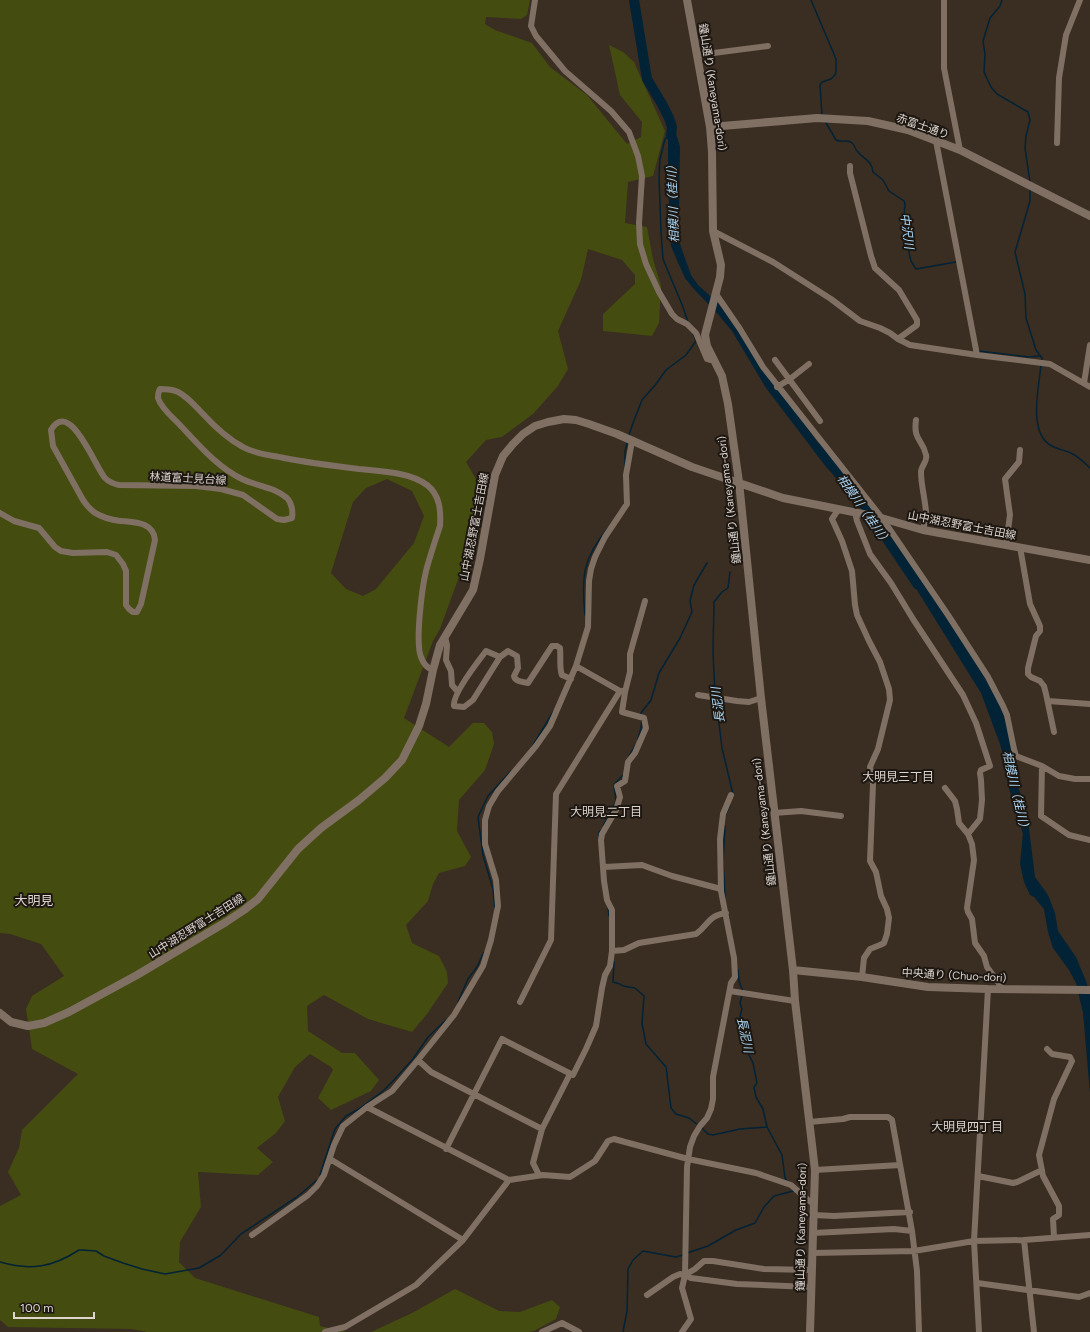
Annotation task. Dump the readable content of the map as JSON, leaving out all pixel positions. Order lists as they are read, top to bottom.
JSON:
{
  "streets": {
    "main road": [
      "鐘山通り (Kaneyama-dori)",
      "赤富士通り",
      "山中湖忍野富士吉田線",
      "中央通り (Chuo-dori)"
    ],
    "street": ["林道富士見台線"]
  },
  "crossings": [
    ["鐘山通り (Kaneyama-dori)", "赤富士通り"],
    ["鐘山通り (Kaneyama-dori)", "山中湖忍野富士吉田線"],
    ["鐘山通り (Kaneyama-dori)", "中央通り (Chuo-dori)"],
    ["林道富士見台線", "山中湖忍野富士吉田線"]
  ],
  "districts": [
    "大明見三丁目",
    "大明見二丁目",
    "大明見",
    "大明見四丁目"
  ],
  "water": ["相模川（桂川）", "中沢川", "長泥川"],
  "scale_bar": "100 m"
}
